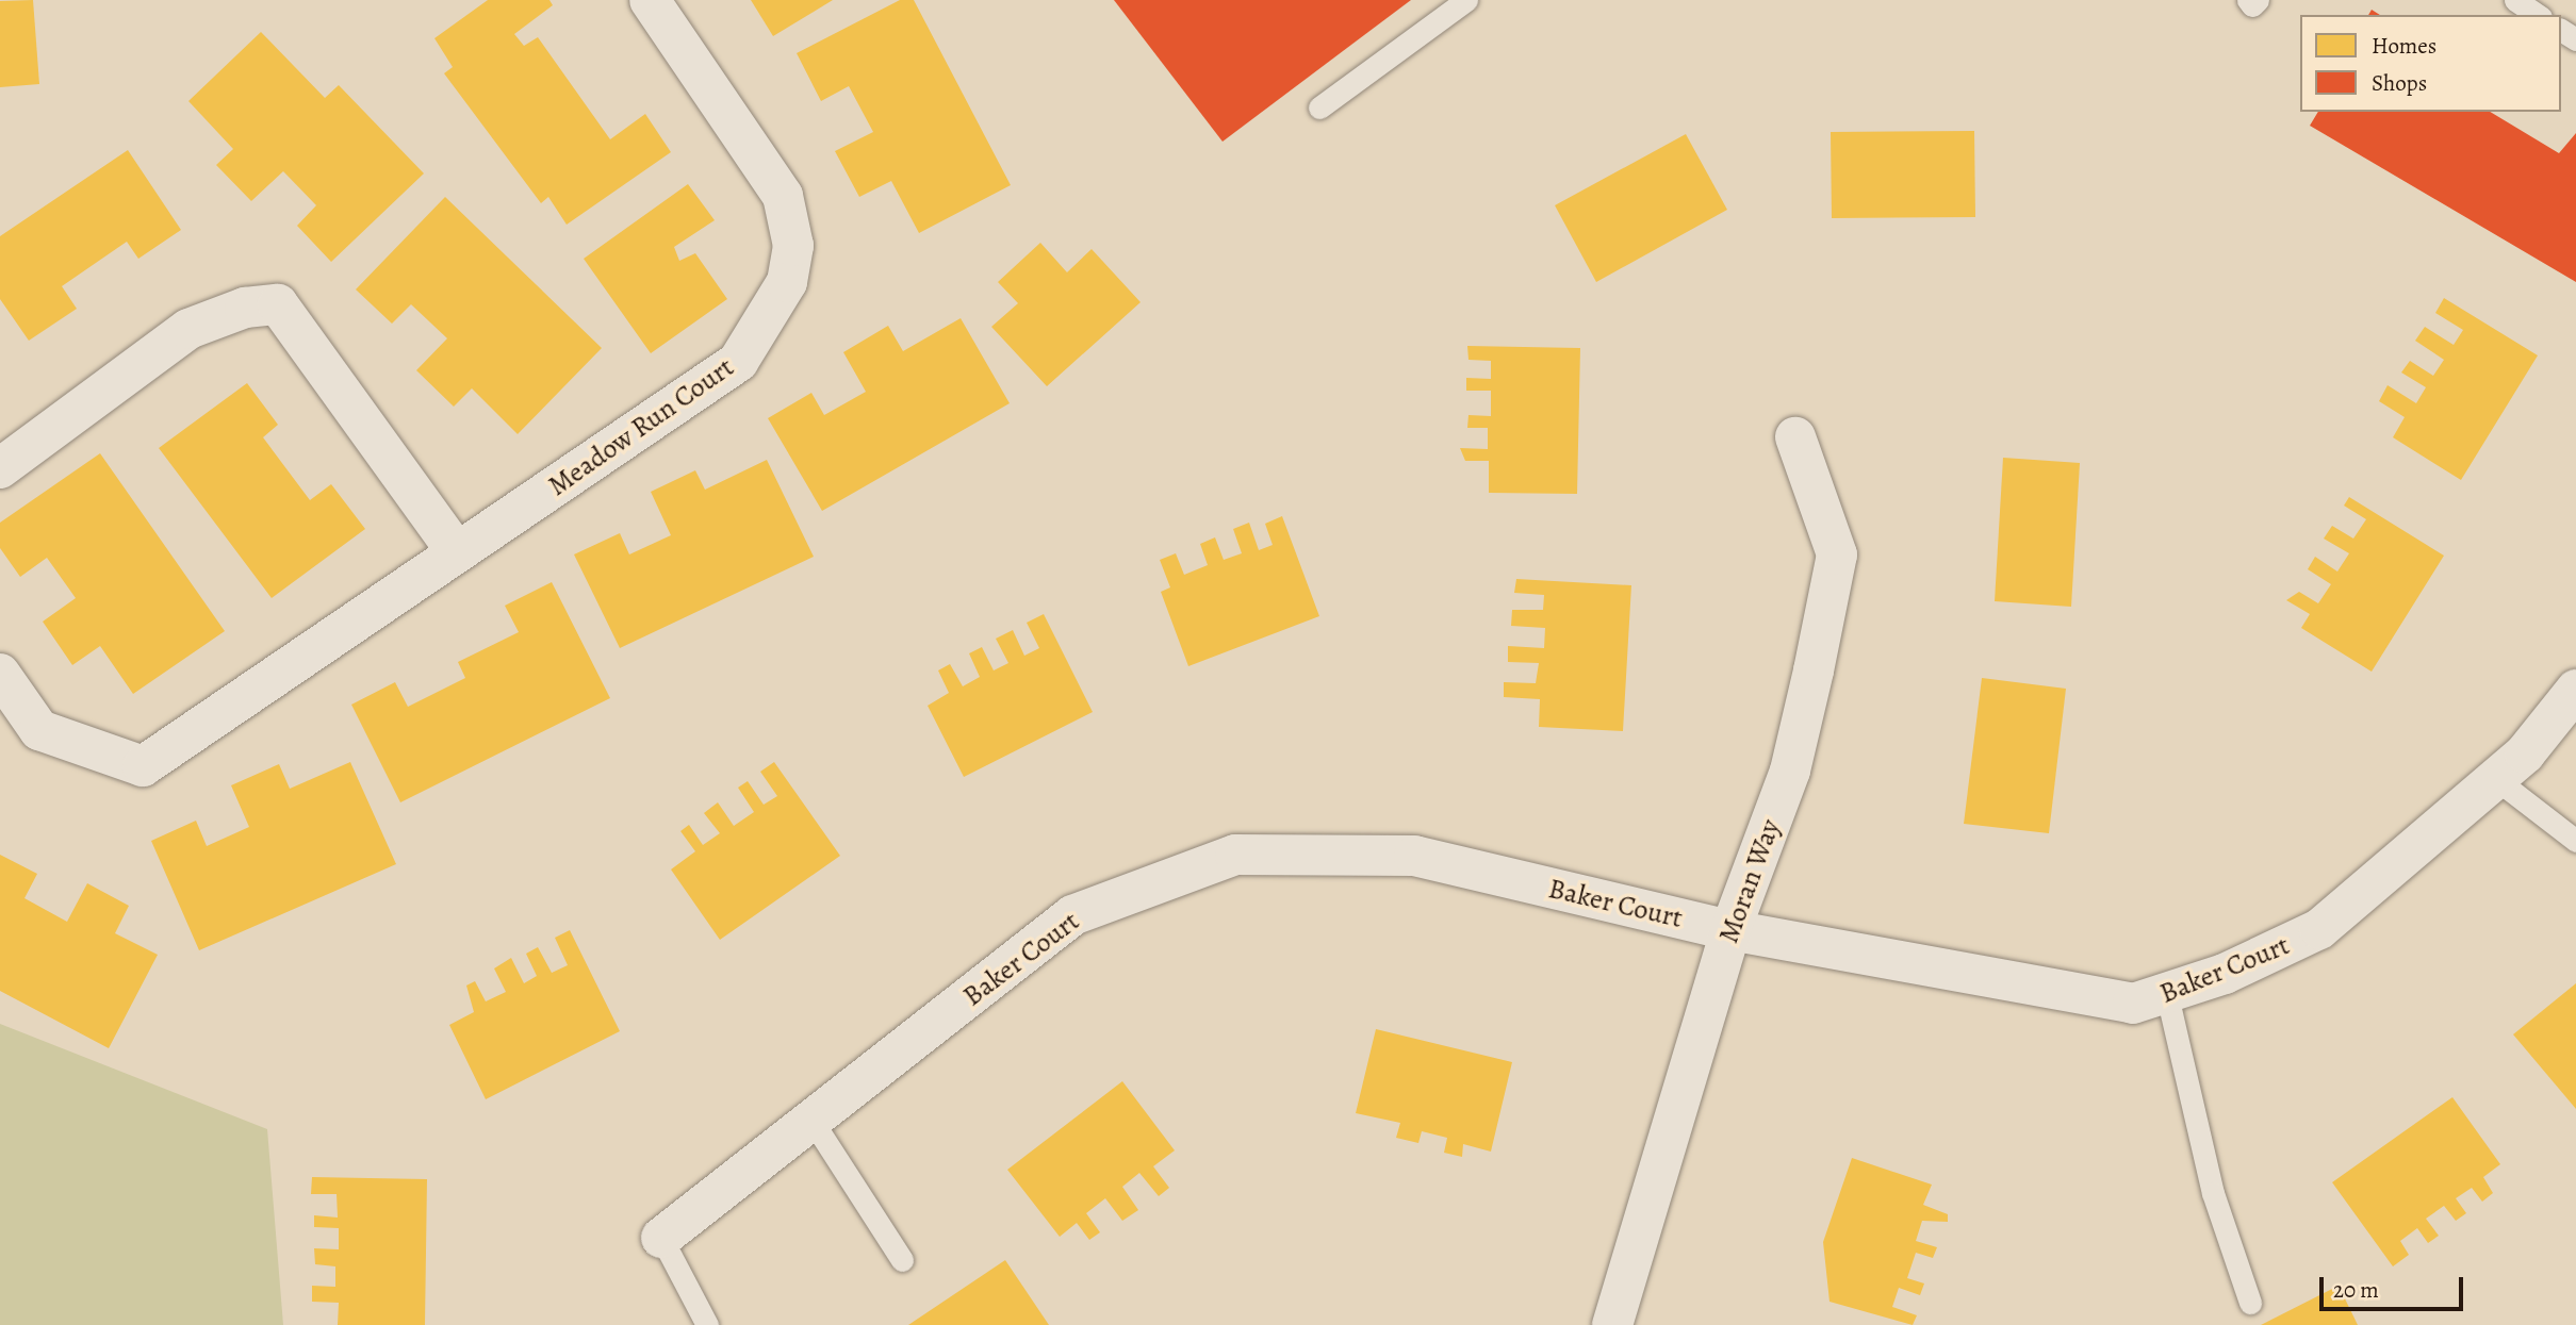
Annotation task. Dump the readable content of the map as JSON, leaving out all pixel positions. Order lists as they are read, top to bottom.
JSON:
{
  "streets": {
    "street": ["Meadow Run Court", "Moran Way", "Baker Court"]
  },
  "crossings": [
    ["Moran Way", "Baker Court"]
  ],
  "legend": ["Homes", "Shops"],
  "scale_bar": "20 m"
}
